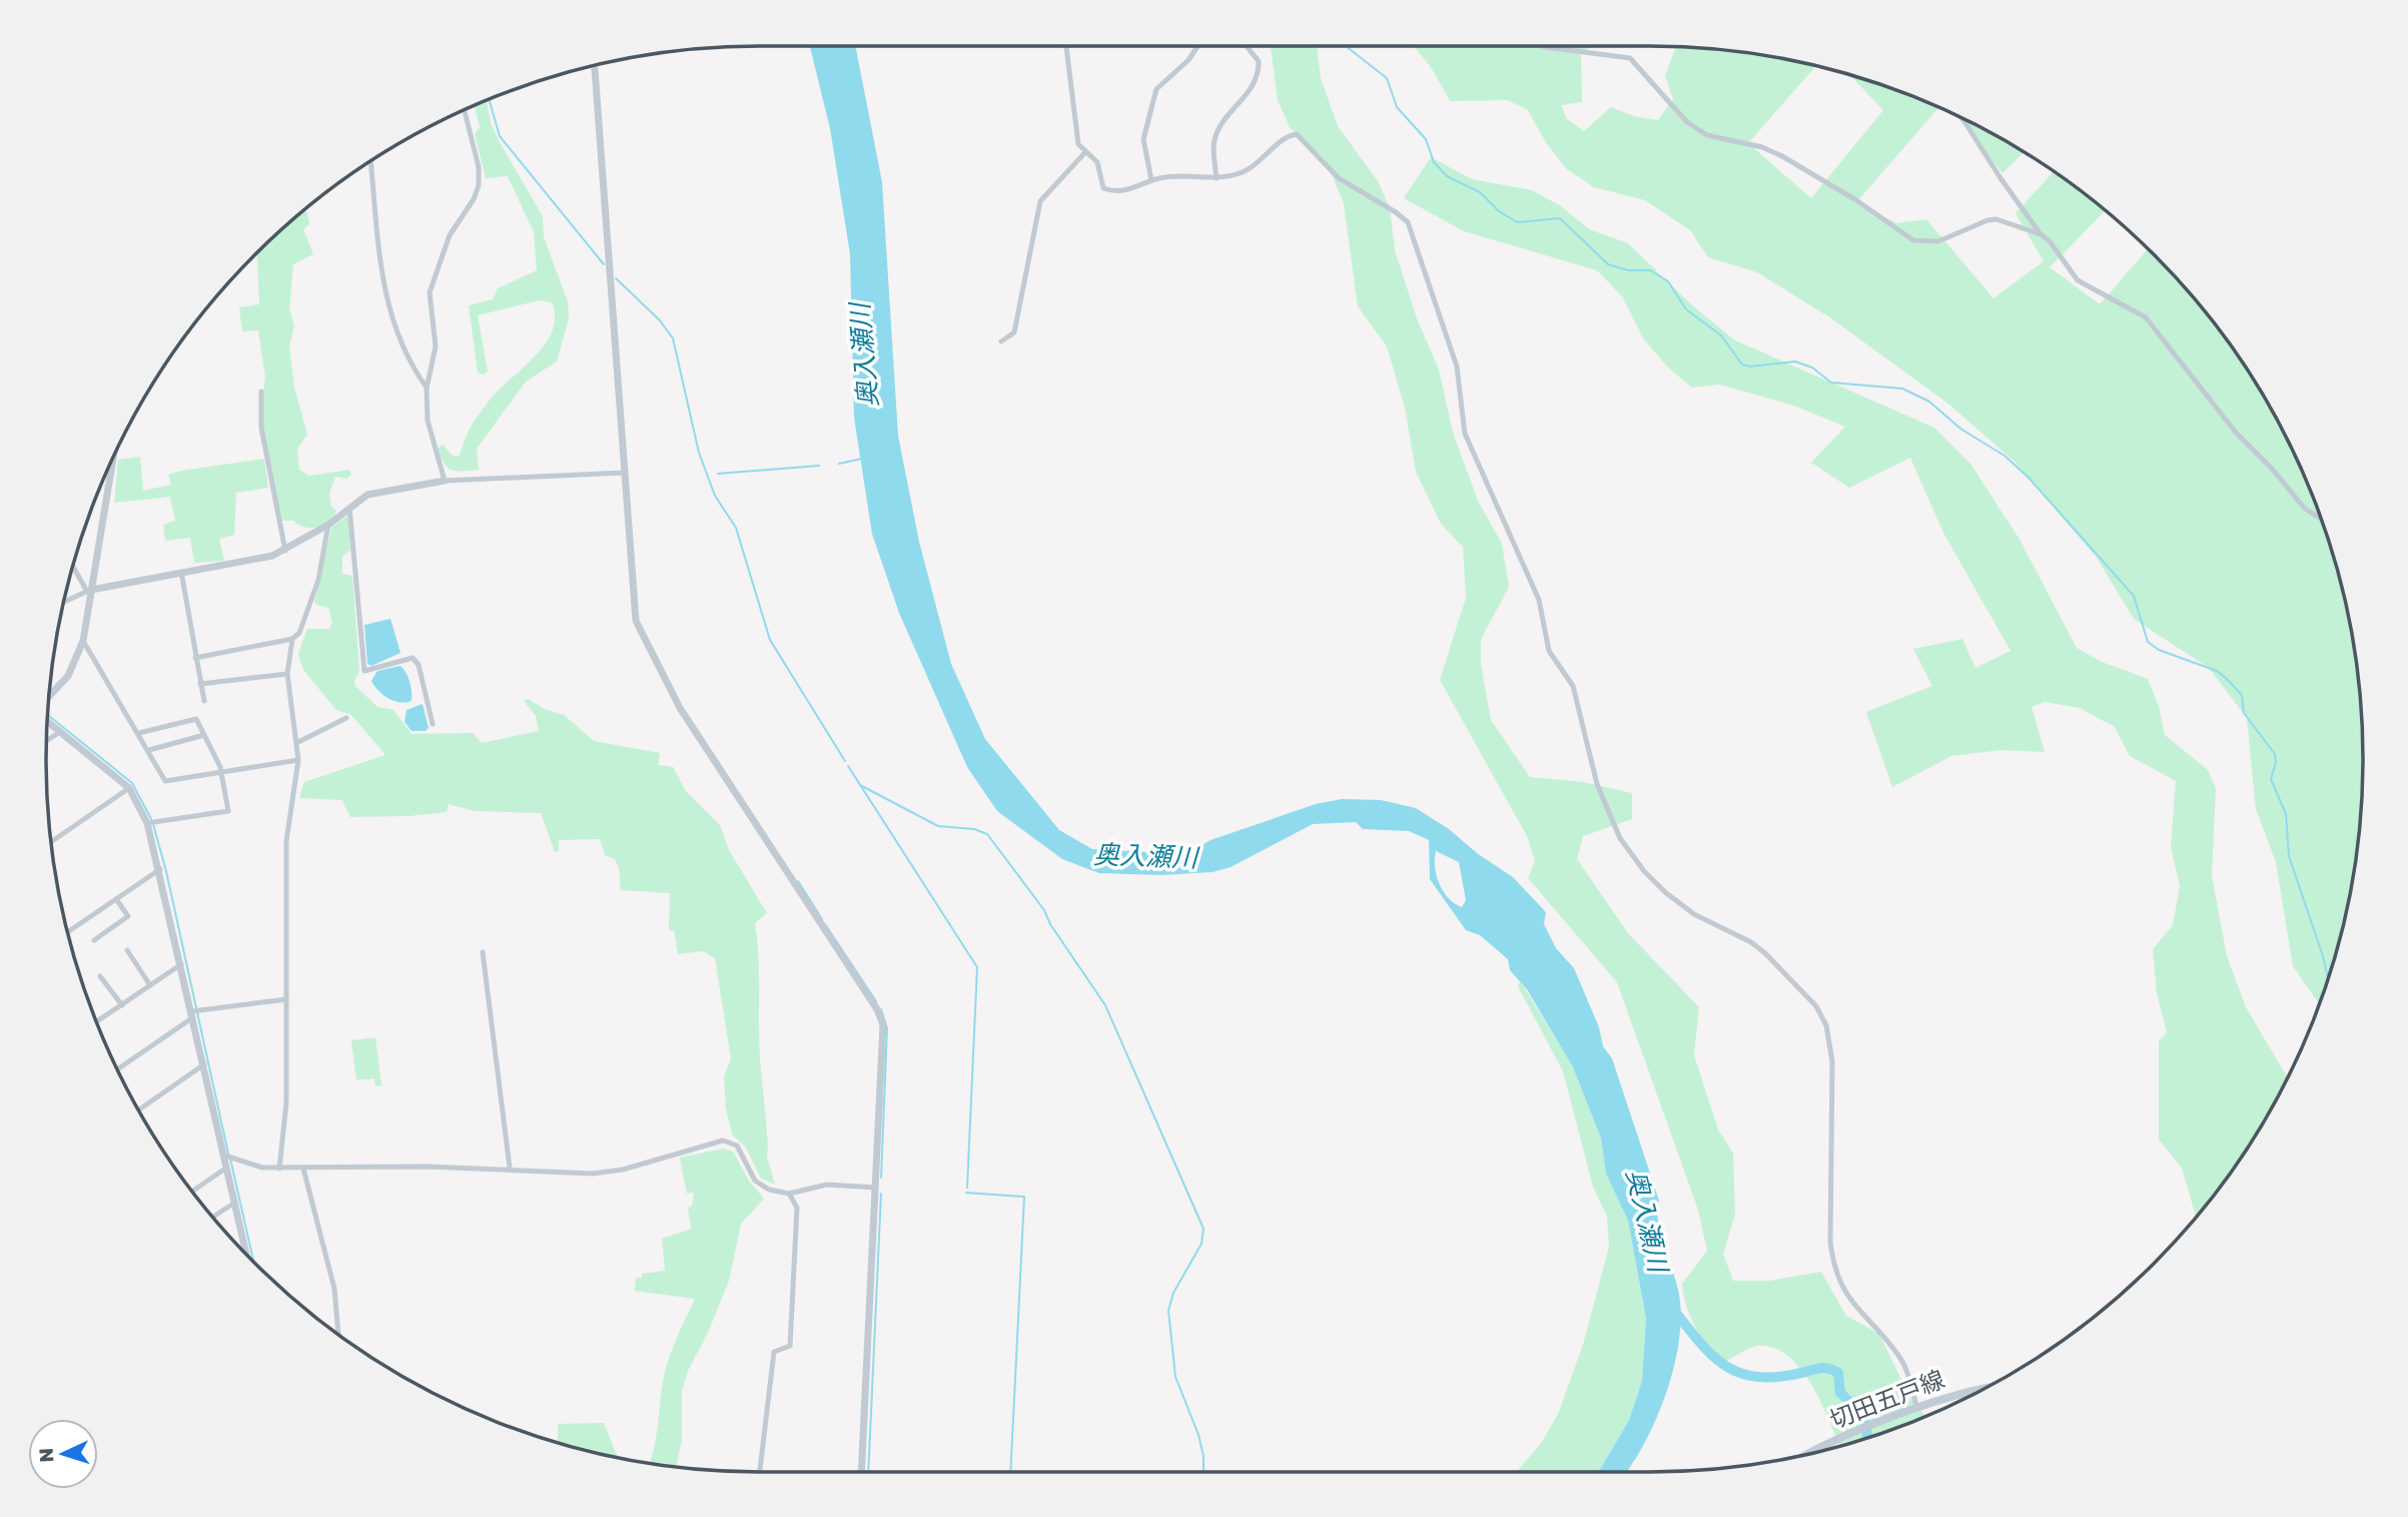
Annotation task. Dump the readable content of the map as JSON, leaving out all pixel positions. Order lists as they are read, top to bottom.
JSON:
{
  "streets": {
    "main road": ["切田五戸線"]
  },
  "water": ["奥入瀬川"],
  "north": "left"
}
